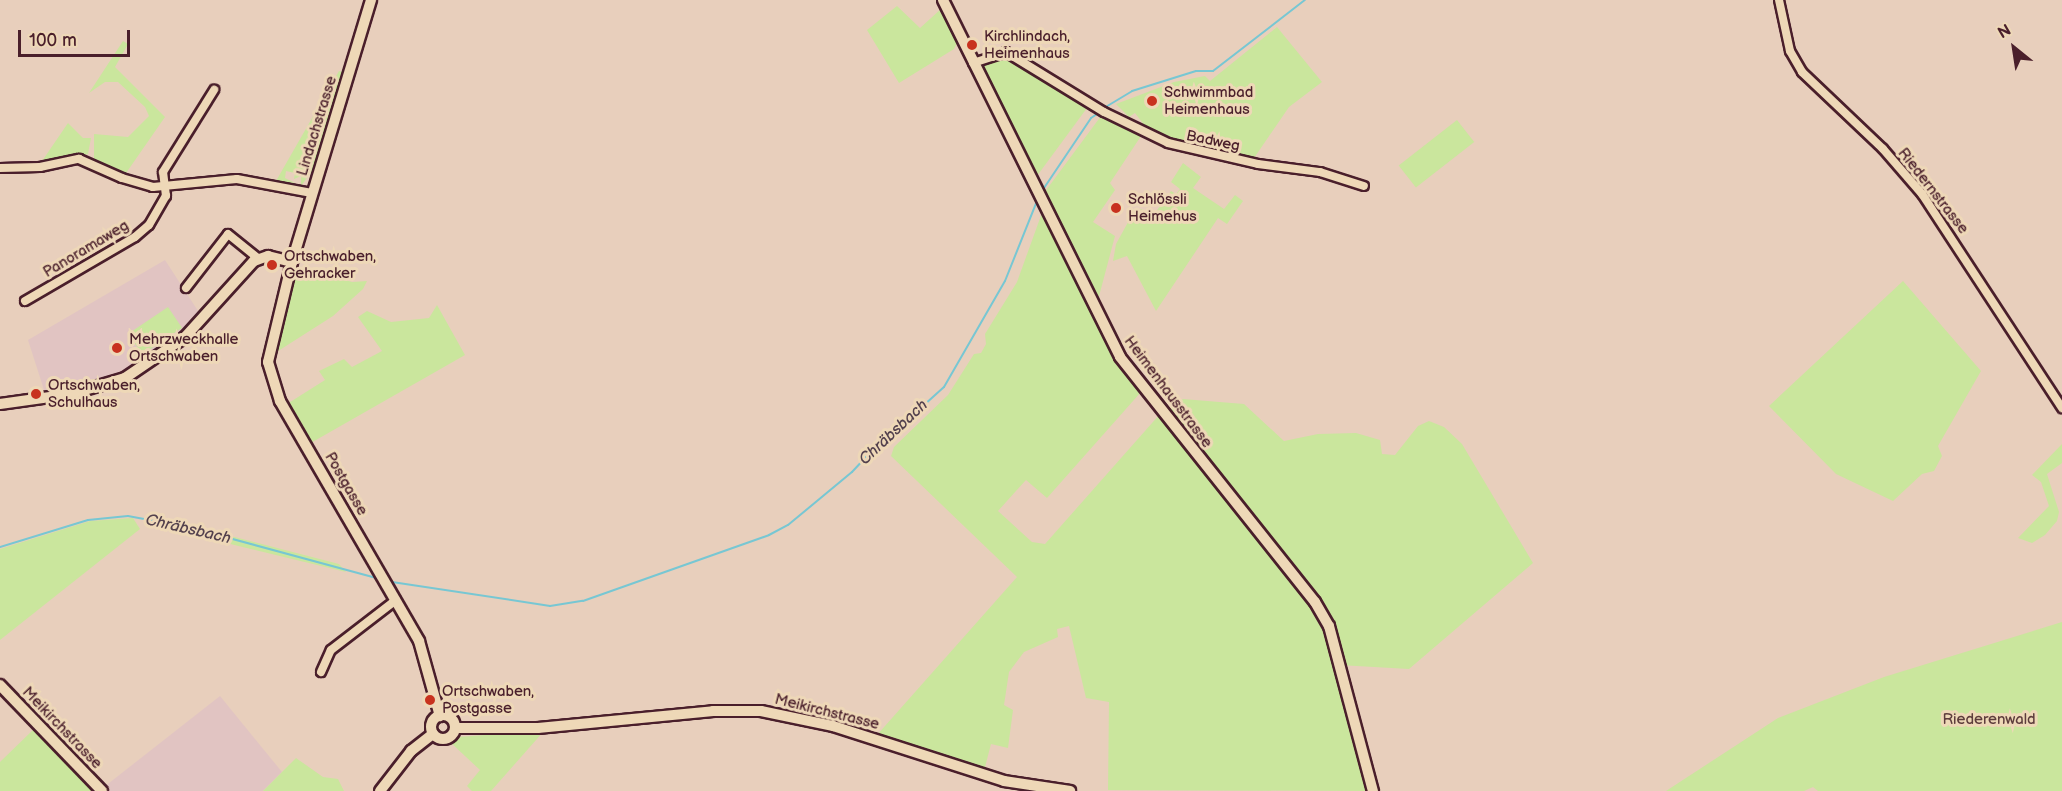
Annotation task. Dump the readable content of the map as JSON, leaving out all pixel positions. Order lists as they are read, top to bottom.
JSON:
{
  "streets": {
    "main road": [
      "Lindachstrasse",
      "Heimenhausstrasse",
      "Postgasse",
      "Meikirchstrasse"
    ],
    "street": ["Badweg", "Riedernstrasse", "Panoramaweg"]
  },
  "crossings": [
    ["Lindachstrasse", "Postgasse"],
    ["Badweg", "Heimenhausstrasse"],
    ["Postgasse", "Meikirchstrasse"]
  ],
  "water": ["Chräbsbach"],
  "parks": ["Riederenwald"],
  "places": [
    "Kirchlindach, Heimenhaus",
    "Schwimmbad Heimenhaus",
    "Schlössli Heimehus",
    "Ortschwaben, Gehracker",
    "Mehrzweckhalle Ortschwaben",
    "Ortschwaben, Schulhaus",
    "Ortschwaben, Postgasse"
  ],
  "scale_bar": "100 m",
  "north": "top left"
}
